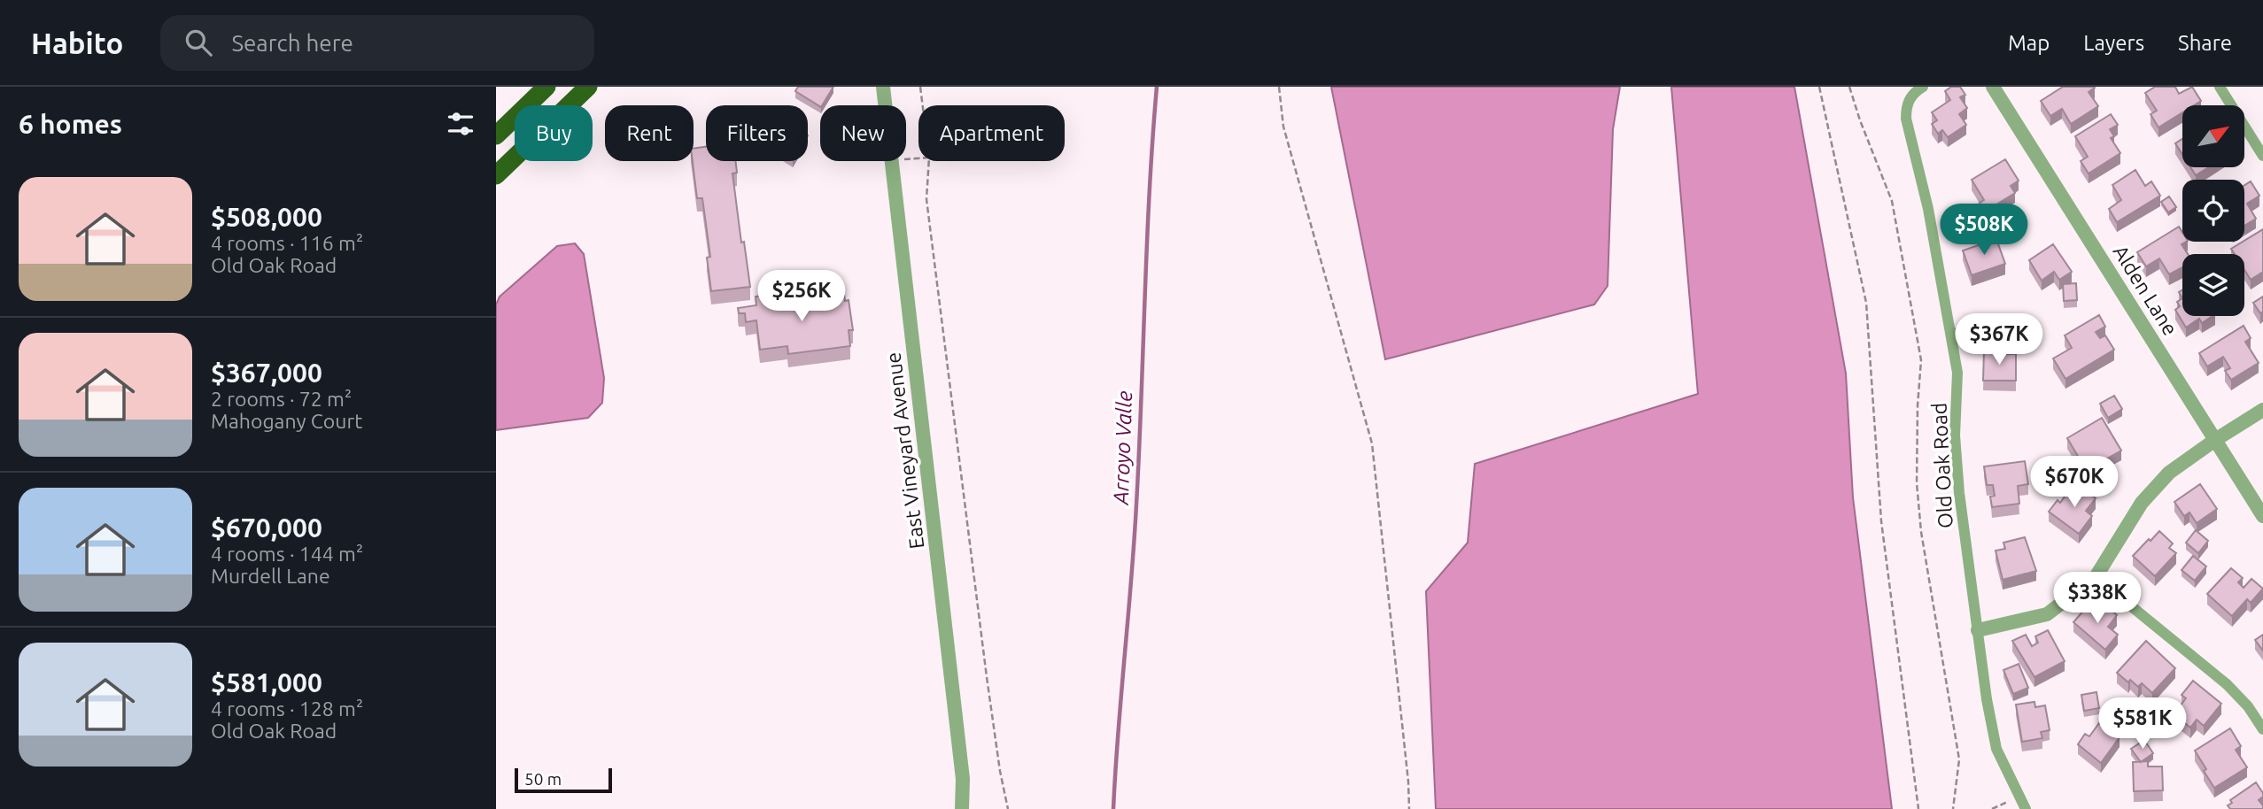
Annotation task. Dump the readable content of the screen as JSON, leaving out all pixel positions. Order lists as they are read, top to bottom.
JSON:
{
  "streets": {
    "street": ["Alden Lane", "East Vineyard Avenue", "Old Oak Road"]
  },
  "water": ["Arroyo Valle"],
  "scale_bar": "50 m",
  "north": "top right",
  "page": {
    "header": "Habito",
    "search": "Search here",
    "nav": ["Map", "Layers", "Share"],
    "heading": "6 homes",
    "chip": [
      "Buy",
      "Rent",
      "Filters",
      "New",
      "Apartment"
    ],
    "list": [
      {
        "name": "$508,000",
        "note": "4 rooms · 116 m² · Old Oak Road"
      },
      {
        "name": "$367,000",
        "note": "2 rooms · 72 m² · Mahogany Court"
      },
      {
        "name": "$670,000",
        "note": "4 rooms · 144 m² · Murdell Lane"
      },
      {
        "name": "$581,000",
        "note": "4 rooms · 128 m² · Old Oak Road"
      }
    ],
    "price": [
      "$508K",
      "$256K",
      "$367K",
      "$670K",
      "$338K",
      "$581K"
    ],
    "scale": "50 m"
  }
}
